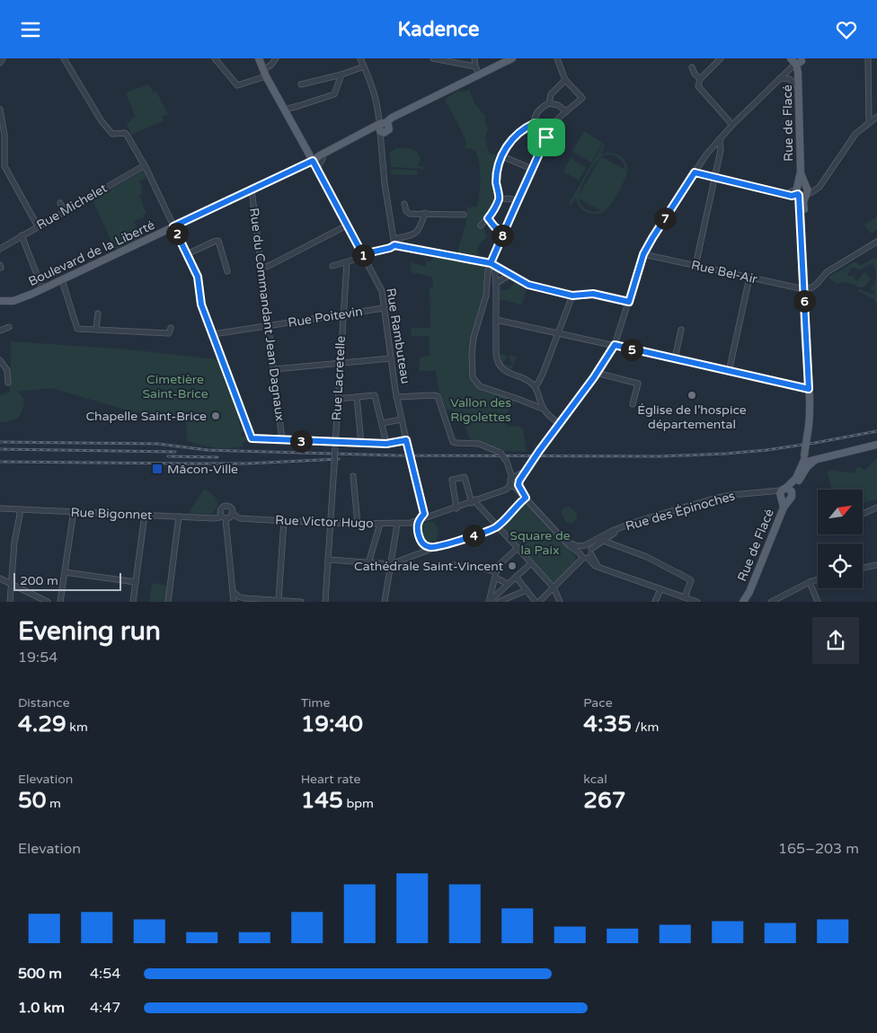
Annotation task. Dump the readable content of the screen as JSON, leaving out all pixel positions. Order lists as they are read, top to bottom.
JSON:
{
  "streets": {
    "main road": ["Rue de Flacé", "Boulevard de la Liberté", "Rue Rambuteau"],
    "street": [
      "Rue Michelet",
      "Rue Bel-Air",
      "Rue du Commandant Jean Dagnaux",
      "Rue Poitevin",
      "Rue Lacretelle",
      "Rue des Épinoches",
      "Rue Bigonnet",
      "Rue Victor Hugo"
    ]
  },
  "crossings": [
    ["Rue de Flacé", "Rue Bel-Air"],
    ["Rue de Flacé", "Rue des Épinoches"],
    ["Boulevard de la Liberté", "Rue du Commandant Jean Dagnaux"],
    ["Boulevard de la Liberté", "Rue Rambuteau"],
    ["Rue du Commandant Jean Dagnaux", "Rue Poitevin"],
    ["Rue Poitevin", "Rue Rambuteau"],
    ["Rue Poitevin", "Rue Lacretelle"],
    ["Rue Rambuteau", "Rue Victor Hugo"],
    ["Rue Lacretelle", "Rue Victor Hugo"],
    ["Rue Bigonnet", "Rue Victor Hugo"]
  ],
  "parks": ["Cimetière Saint-Brice", "Vallon des Rigolettes", "Square de la Paix"],
  "places": {
    "other": ["Église de l’hospice départemental", "Chapelle Saint-Brice", "Cathédrale Saint-Vincent"],
    "transit": ["Mâcon-Ville"]
  },
  "scale_bar": "200 m",
  "north": "top right",
  "page": {
    "header": "Kadence",
    "pins": [
      "7",
      "2",
      "8",
      "1",
      "6",
      "5",
      "3",
      "4"
    ],
    "scale": "200 m",
    "heading": ["Evening run", "19:54"],
    "stats": [
      ["Distance", "4.29 km"],
      ["Time", "19:40"],
      ["Pace", "4:35 /km"],
      ["Elevation", "50 m"],
      ["Heart rate", "145 bpm"],
      ["kcal", "267"]
    ],
    "chart": ["Elevation", "165–203 m"],
    "list": [
      {
        "name": "500 m",
        "note": "4:54"
      },
      {
        "name": "1.0 km",
        "note": "4:47"
      }
    ]
  }
}
